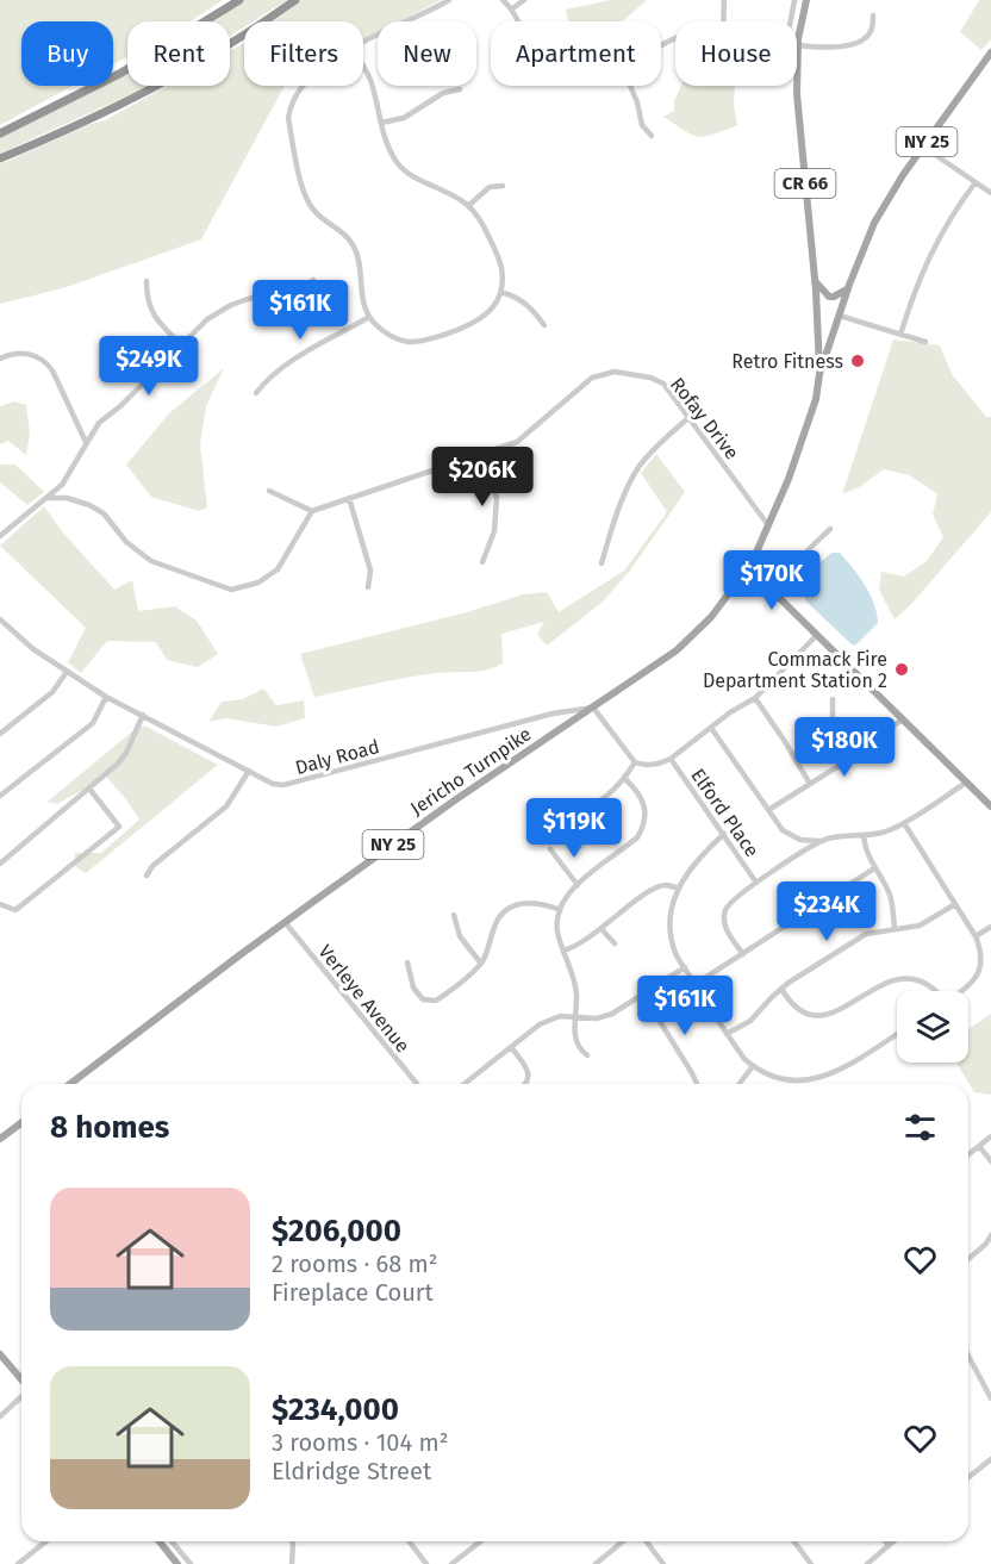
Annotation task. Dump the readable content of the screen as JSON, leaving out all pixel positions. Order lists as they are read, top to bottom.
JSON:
{
  "streets": {
    "main road": ["NY 25", "CR 66", "Jericho Turnpike"],
    "street": [
      "Rofay Drive",
      "Daly Road",
      "Elford Place",
      "Verleye Avenue"
    ]
  },
  "crossings": [
    ["NY 25", "CR 66"],
    ["NY 25", "Rofay Drive"],
    ["NY 25", "Jericho Turnpike"],
    ["Daly Road", "Jericho Turnpike"],
    ["Jericho Turnpike", "Verleye Avenue"]
  ],
  "places": ["Retro Fitness", "Commack Fire Department Station 2"],
  "page": {
    "chip": [
      "Buy",
      "Rent",
      "Filters",
      "New",
      "Apartment",
      "House"
    ],
    "price": [
      "$161K",
      "$249K",
      "$206K",
      "$170K",
      "$180K",
      "$119K",
      "$234K",
      "$161K"
    ],
    "heading": "8 homes",
    "list": [
      {
        "name": "$206,000",
        "note": "2 rooms · 68 m² · Fireplace Court"
      },
      {
        "name": "$234,000",
        "note": "3 rooms · 104 m² · Eldridge Street"
      }
    ]
  }
}
